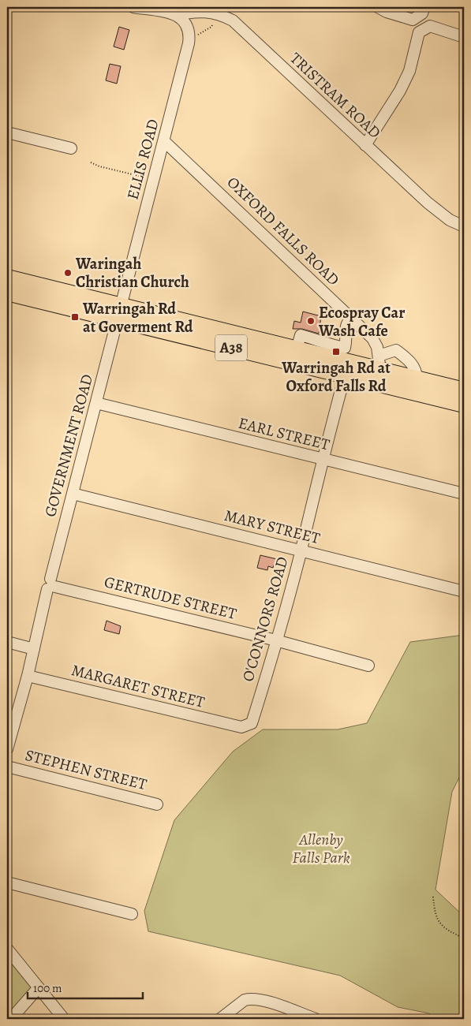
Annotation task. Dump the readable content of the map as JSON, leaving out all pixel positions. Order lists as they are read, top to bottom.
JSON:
{
  "streets": {
    "highway": ["A38"],
    "street": [
      "TRISTRAM ROAD",
      "ELLIS ROAD",
      "OXFORD FALLS ROAD",
      "EARL STREET",
      "GOVERNMENT ROAD",
      "MARY STREET",
      "GERTRUDE STREET",
      "O'CONNORS ROAD",
      "MARGARET STREET",
      "STEPHEN STREET"
    ]
  },
  "crossings": [
    ["TRISTRAM ROAD", "ELLIS ROAD"],
    ["ELLIS ROAD", "OXFORD FALLS ROAD"],
    ["ELLIS ROAD", "A38"],
    ["ELLIS ROAD", "GOVERNMENT ROAD"],
    ["OXFORD FALLS ROAD", "A38"],
    ["A38", "GOVERNMENT ROAD"],
    ["A38", "O'CONNORS ROAD"],
    ["EARL STREET", "GOVERNMENT ROAD"],
    ["EARL STREET", "O'CONNORS ROAD"],
    ["GOVERNMENT ROAD", "MARY STREET"],
    ["GOVERNMENT ROAD", "GERTRUDE STREET"],
    ["GOVERNMENT ROAD", "MARGARET STREET"],
    ["MARY STREET", "O'CONNORS ROAD"],
    ["GERTRUDE STREET", "O'CONNORS ROAD"],
    ["O'CONNORS ROAD", "MARGARET STREET"]
  ],
  "parks": ["Allenby Falls Park"],
  "places": {
    "other": ["Waringah Christian Church", "Ecospray Car Wash Cafe"],
    "transit": ["Warringah Rd at Goverment Rd", "Warringah Rd at Oxford Falls Rd"]
  },
  "scale_bar": "100 m"
}
